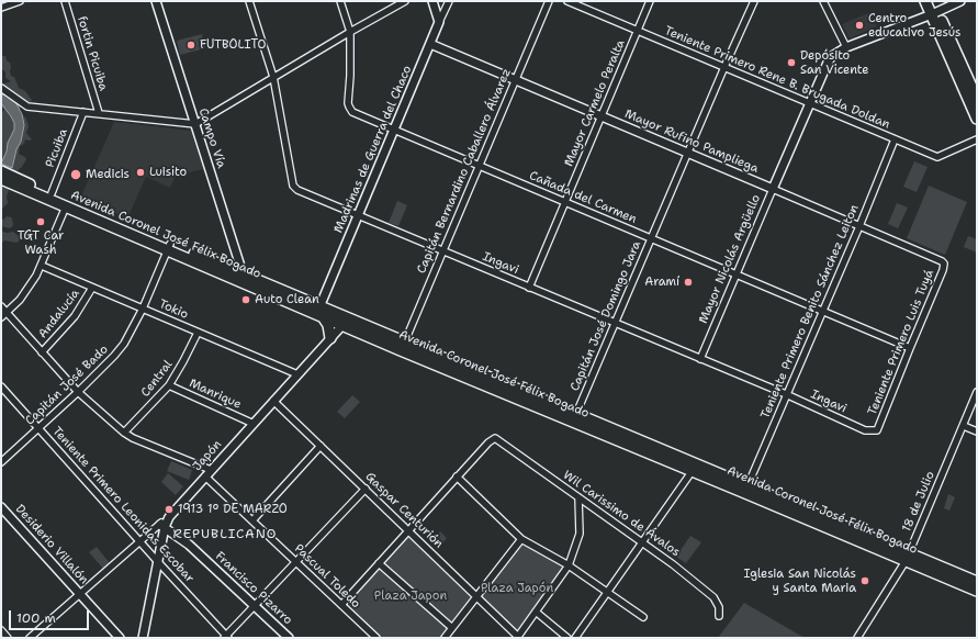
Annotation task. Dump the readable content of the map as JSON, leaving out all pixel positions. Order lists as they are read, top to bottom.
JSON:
{
  "streets": {
    "main road": ["Avenida Coronel José Félix Bogado"],
    "street": [
      "fortin Picuiba",
      "Teniente Primero Rene B. Brugada Doldan",
      "Mayor Carmelo Peralta",
      "Campo Vía",
      "Mayor Rufino Pampliega",
      "Picuiba",
      "Madrinas de Guerra del Chaco",
      "Capitán Bernardino Caballero Álvarez",
      "Cañada del Carmen",
      "Mayor Nicolás Argüello",
      "Ingavi",
      "Tokio",
      "Teniente Primero Benito Sánchez Leiton",
      "Andalucía",
      "Capitán José Domingo Jara",
      "Teniente Primero Luis Tuyá",
      "Central",
      "Capitán José Bado",
      "Manrique",
      "Japón",
      "18 de Julio",
      "Teniente Primero Leonidas Escobar",
      "Gaspar Centurión",
      "Wil Carissimo de Ávalos",
      "Desiderio Villalón",
      "Pascual Toledo",
      "Francisco Pizarro"
    ]
  },
  "crossings": [
    ["Teniente Primero Rene B. Brugada Doldan", "Mayor Carmelo Peralta"],
    ["Teniente Primero Rene B. Brugada Doldan", "Mayor Nicolás Argüello"],
    ["Teniente Primero Rene B. Brugada Doldan", "Teniente Primero Benito Sánchez Leiton"],
    ["Teniente Primero Rene B. Brugada Doldan", "Capitán José Domingo Jara"],
    ["Mayor Carmelo Peralta", "Mayor Rufino Pampliega"],
    ["Mayor Carmelo Peralta", "Cañada del Carmen"],
    ["Mayor Carmelo Peralta", "Ingavi"],
    ["Campo Vía", "Avenida Coronel José Félix Bogado"],
    ["Mayor Rufino Pampliega", "Madrinas de Guerra del Chaco"],
    ["Mayor Rufino Pampliega", "Capitán Bernardino Caballero Álvarez"],
    ["Mayor Rufino Pampliega", "Mayor Nicolás Argüello"],
    ["Mayor Rufino Pampliega", "Teniente Primero Benito Sánchez Leiton"],
    ["Mayor Rufino Pampliega", "Capitán José Domingo Jara"],
    ["Mayor Rufino Pampliega", "Teniente Primero Luis Tuyá"],
    ["Picuiba", "Avenida Coronel José Félix Bogado"],
    ["Madrinas de Guerra del Chaco", "Cañada del Carmen"],
    ["Madrinas de Guerra del Chaco", "Avenida Coronel José Félix Bogado"],
    ["Madrinas de Guerra del Chaco", "Ingavi"],
    ["Capitán Bernardino Caballero Álvarez", "Cañada del Carmen"],
    ["Capitán Bernardino Caballero Álvarez", "Avenida Coronel José Félix Bogado"],
    ["Capitán Bernardino Caballero Álvarez", "Ingavi"],
    ["Cañada del Carmen", "Mayor Nicolás Argüello"],
    ["Cañada del Carmen", "Teniente Primero Benito Sánchez Leiton"],
    ["Cañada del Carmen", "Capitán José Domingo Jara"],
    ["Cañada del Carmen", "Teniente Primero Luis Tuyá"],
    ["Avenida Coronel José Félix Bogado", "Teniente Primero Benito Sánchez Leiton"],
    ["Avenida Coronel José Félix Bogado", "Capitán José Domingo Jara"],
    ["Avenida Coronel José Félix Bogado", "Capitán José Bado"],
    ["Avenida Coronel José Félix Bogado", "Japón"],
    ["Avenida Coronel José Félix Bogado", "18 de Julio"],
    ["Mayor Nicolás Argüello", "Ingavi"],
    ["Ingavi", "Teniente Primero Benito Sánchez Leiton"],
    ["Ingavi", "Capitán José Domingo Jara"],
    ["Ingavi", "Teniente Primero Luis Tuyá"],
    ["Tokio", "Andalucía"],
    ["Tokio", "Central"],
    ["Tokio", "Capitán José Bado"],
    ["Tokio", "Japón"],
    ["Andalucía", "Pascual Toledo"],
    ["Central", "Manrique"],
    ["Central", "Pascual Toledo"],
    ["Capitán José Bado", "Teniente Primero Leonidas Escobar"],
    ["Capitán José Bado", "Pascual Toledo"],
    ["Manrique", "Japón"],
    ["Japón", "Teniente Primero Leonidas Escobar"],
    ["Japón", "Gaspar Centurión"],
    ["Japón", "Pascual Toledo"],
    ["Japón", "Francisco Pizarro"]
  ],
  "districts": ["REPUBLICANO"],
  "parks": ["Plaza Japón", "Plaza Japon"],
  "places": [
    "Centro educativo Jesús",
    "FUTBOLITO",
    "Depósito San Vicente",
    "Luisito",
    "Medicis",
    "TGT Car Wash",
    "Aramí",
    "Auto Clean",
    "1913 1º DE MARZO",
    "Iglesia San Nicolás y Santa Maria"
  ],
  "scale_bar": "100 m"
}
